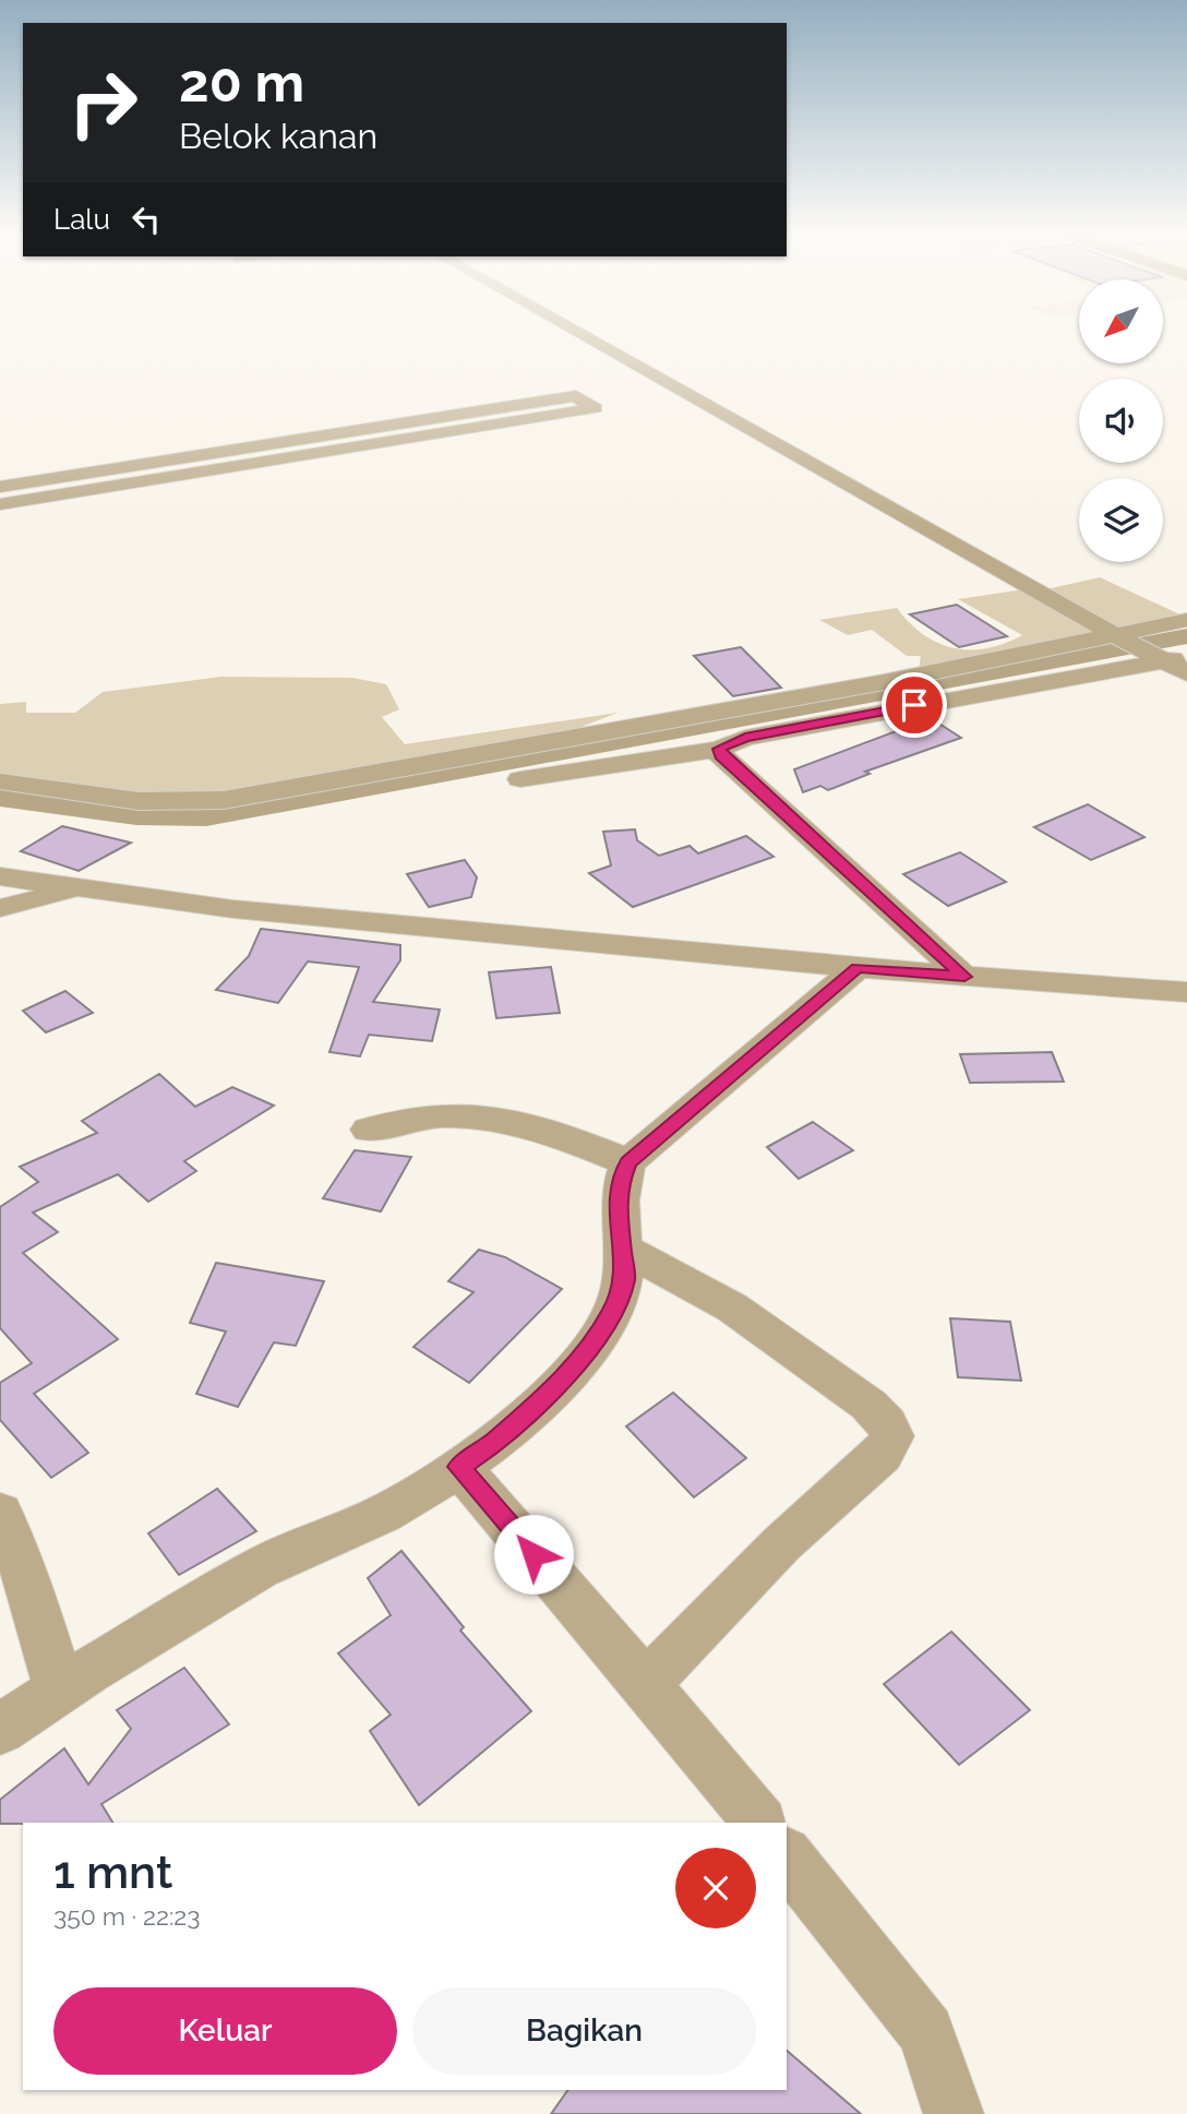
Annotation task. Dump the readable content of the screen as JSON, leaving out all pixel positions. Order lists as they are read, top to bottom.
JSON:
{
  "north": "bottom left",
  "page": {
    "turn": ["20 m", "Belok kanan"],
    "then": "Lalu",
    "heading": ["1 mnt", "350 m · 22:23"],
    "buttons": ["Keluar", "Bagikan"]
  }
}
